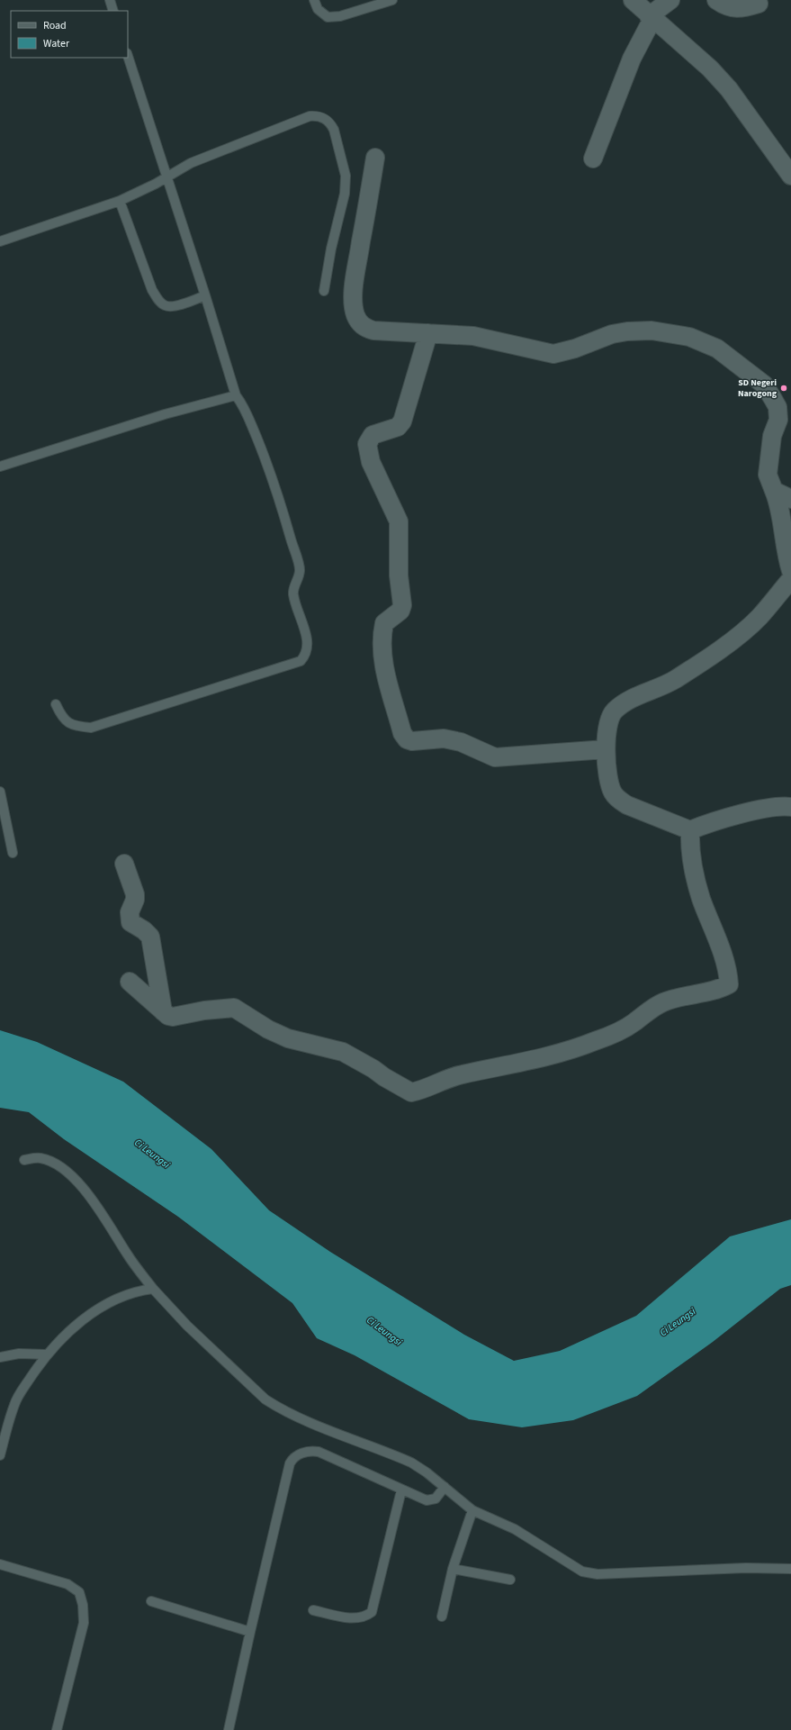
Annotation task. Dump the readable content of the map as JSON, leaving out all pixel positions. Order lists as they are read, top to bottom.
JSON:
{
  "water": ["Ci Leungsi"],
  "places": ["SD Negeri Narogong"],
  "legend": ["Road", "Water"]
}
